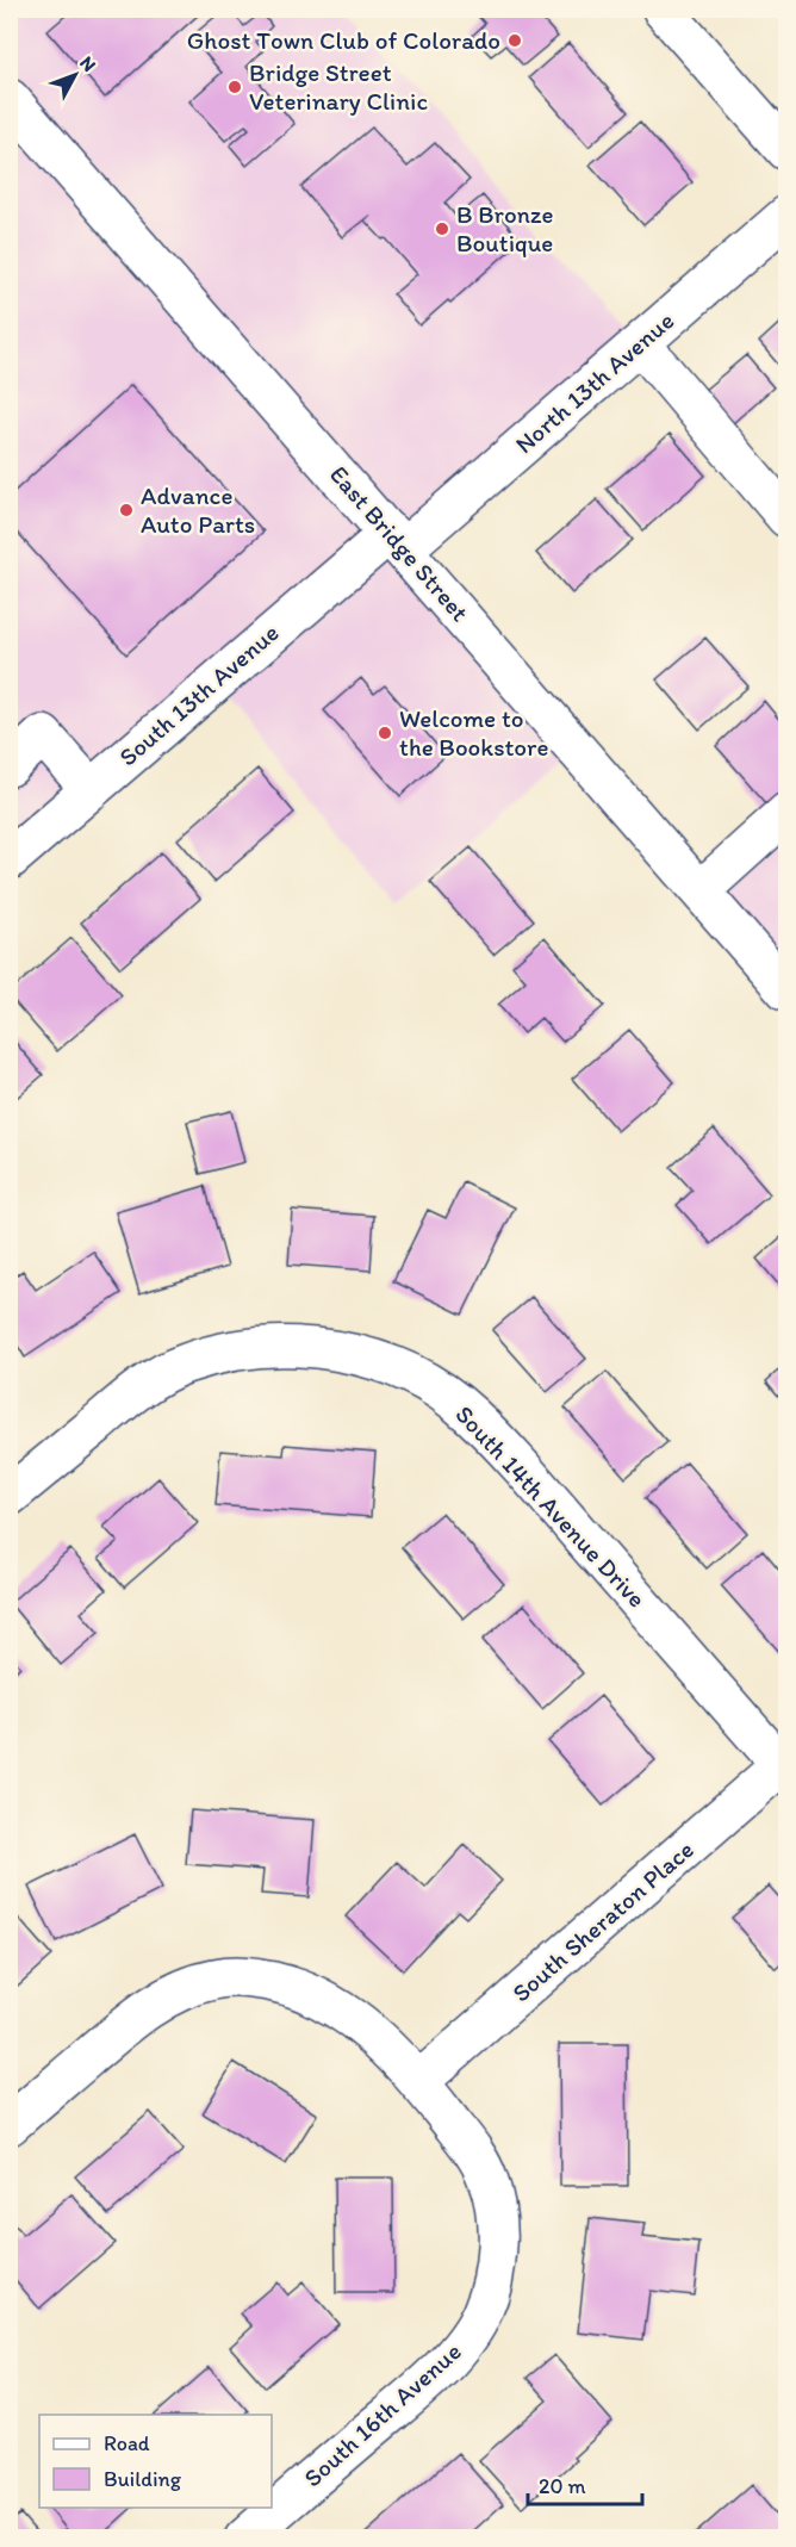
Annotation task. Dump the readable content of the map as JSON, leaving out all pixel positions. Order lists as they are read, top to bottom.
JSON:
{
  "streets": {
    "street": [
      "North 13th Avenue",
      "East Bridge Street",
      "South 13th Avenue",
      "South 14th Avenue Drive",
      "South Sheraton Place",
      "South 16th Avenue"
    ]
  },
  "crossings": [
    ["North 13th Avenue", "East Bridge Street"],
    ["North 13th Avenue", "South 13th Avenue"],
    ["East Bridge Street", "South 13th Avenue"],
    ["South 14th Avenue Drive", "South Sheraton Place"],
    ["South Sheraton Place", "South 16th Avenue"]
  ],
  "places": [
    "Ghost Town Club of Colorado",
    "Bridge Street Veterinary Clinic",
    "B Bronze Boutique",
    "Advance Auto Parts",
    "Welcome to the Bookstore"
  ],
  "legend": ["Road", "Building"],
  "scale_bar": "20 m",
  "north": "top right"
}
